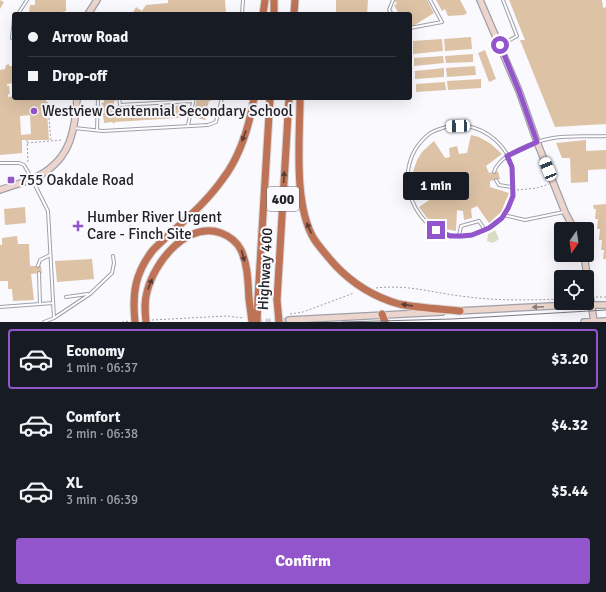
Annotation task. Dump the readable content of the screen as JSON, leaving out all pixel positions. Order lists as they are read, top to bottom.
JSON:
{
  "streets": {
    "highway": ["400", "Highway 400"]
  },
  "places": {
    "other": ["Westview Centennial Secondary School"],
    "transit": ["755 Oakdale Road"],
    "health": ["Humber River Urgent Care - Finch Site"]
  },
  "north": "bottom",
  "page": {
    "banner": ["Arrow Road", "Drop-off"],
    "bubble": "1 min",
    "list": [
      {
        "name": "Economy",
        "note": "1 min · 06:37",
        "value": "$3.20"
      },
      {
        "name": "Comfort",
        "note": "2 min · 06:38",
        "value": "$4.32"
      },
      {
        "name": "XL",
        "note": "3 min · 06:39",
        "value": "$5.44"
      }
    ],
    "buttons": "Confirm"
  }
}
